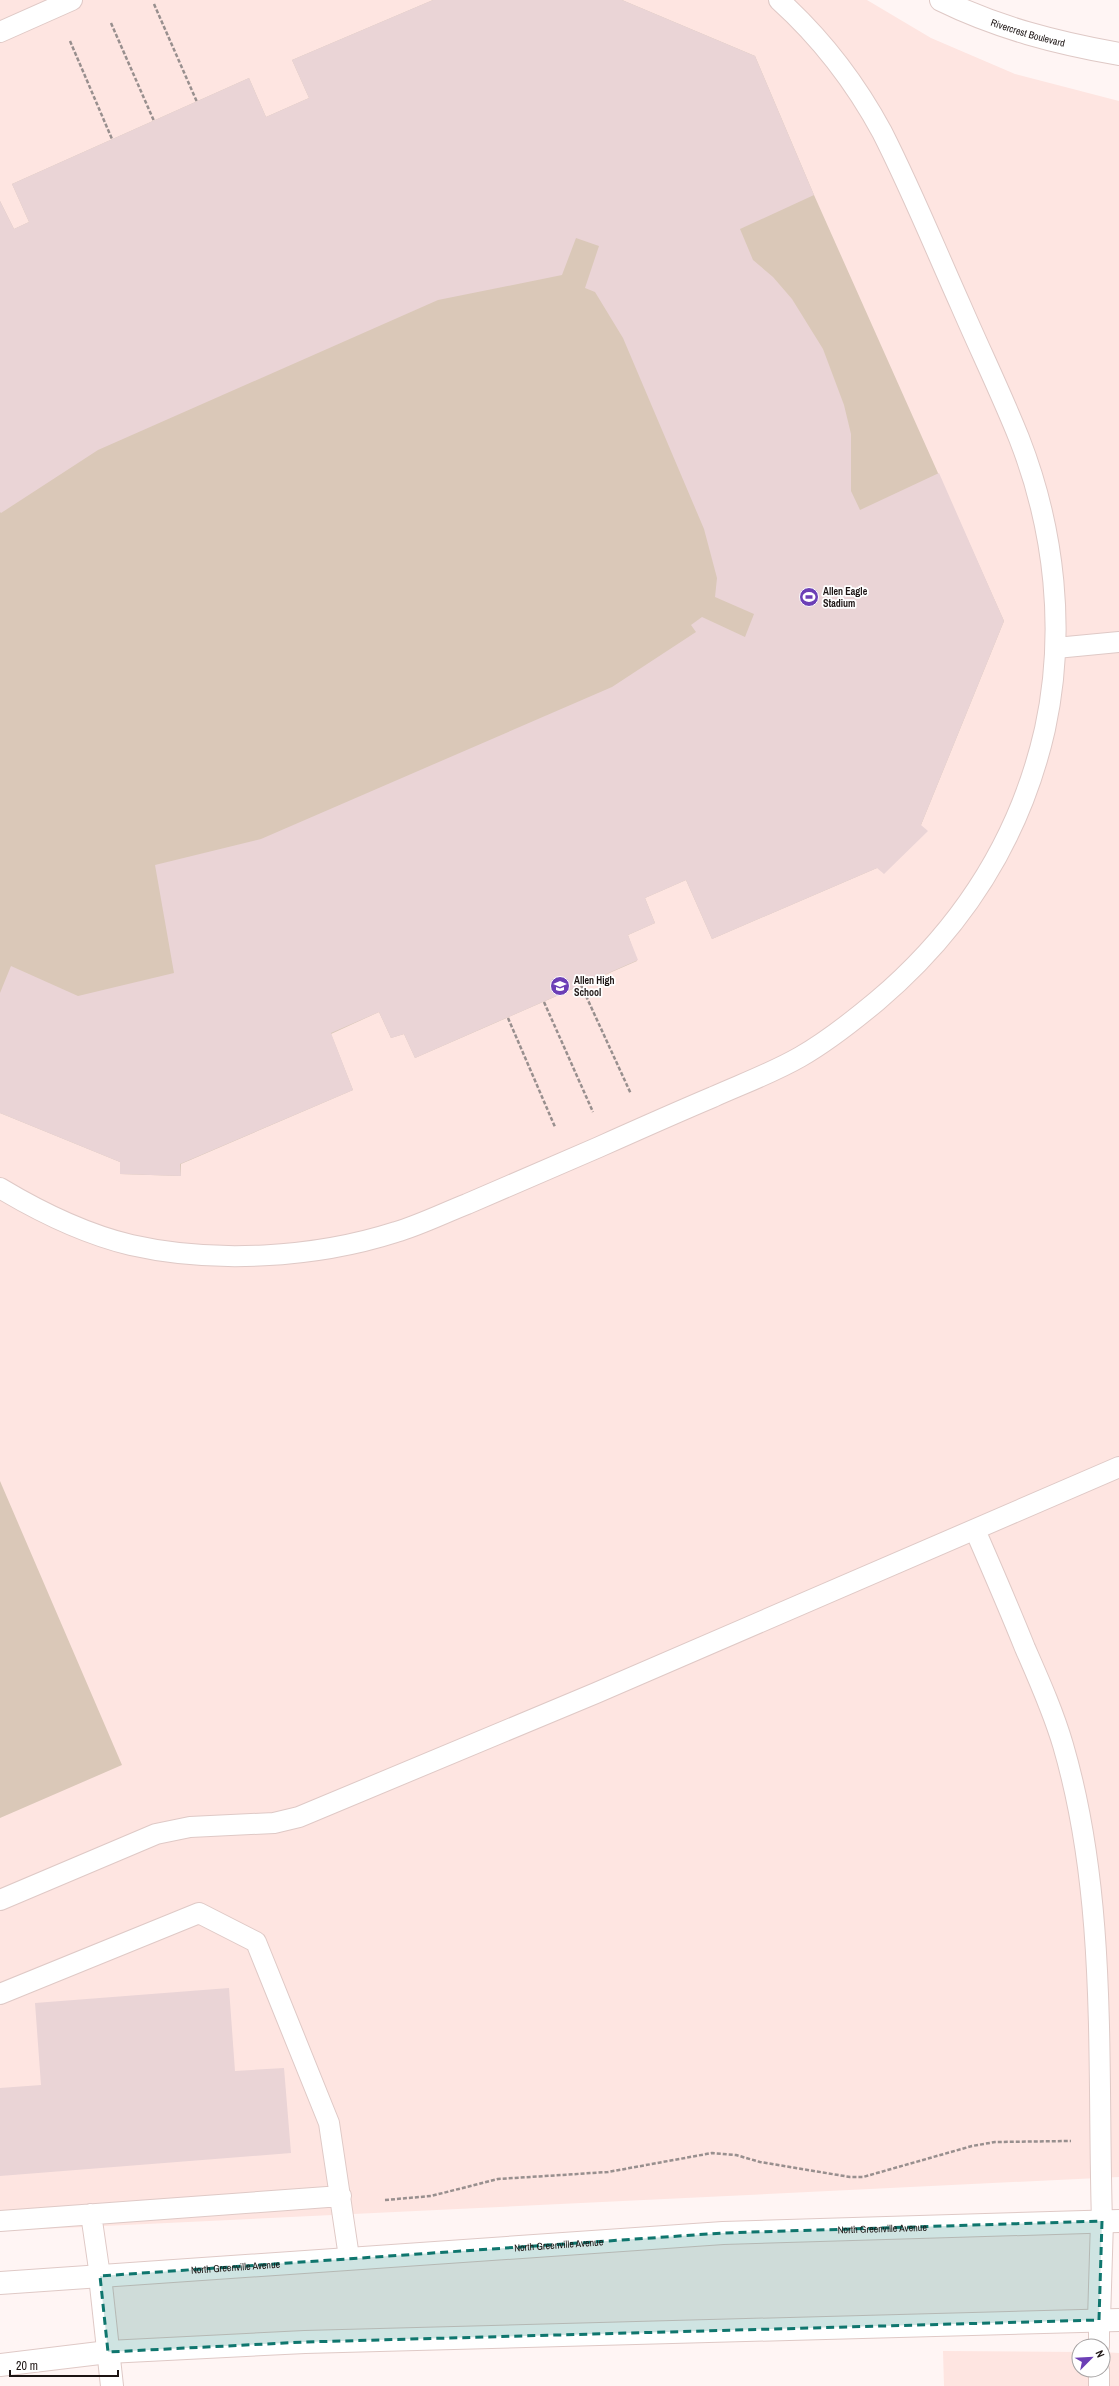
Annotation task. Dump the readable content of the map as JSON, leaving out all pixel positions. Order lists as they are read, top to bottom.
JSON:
{
  "streets": {
    "main road": ["Rivercrest Boulevard", "North Greenville Avenue"]
  },
  "places": {
    "sports": ["Allen Eagle Stadium"],
    "school or university": ["Allen High School"]
  },
  "scale_bar": "20 m",
  "north": "top right"
}
